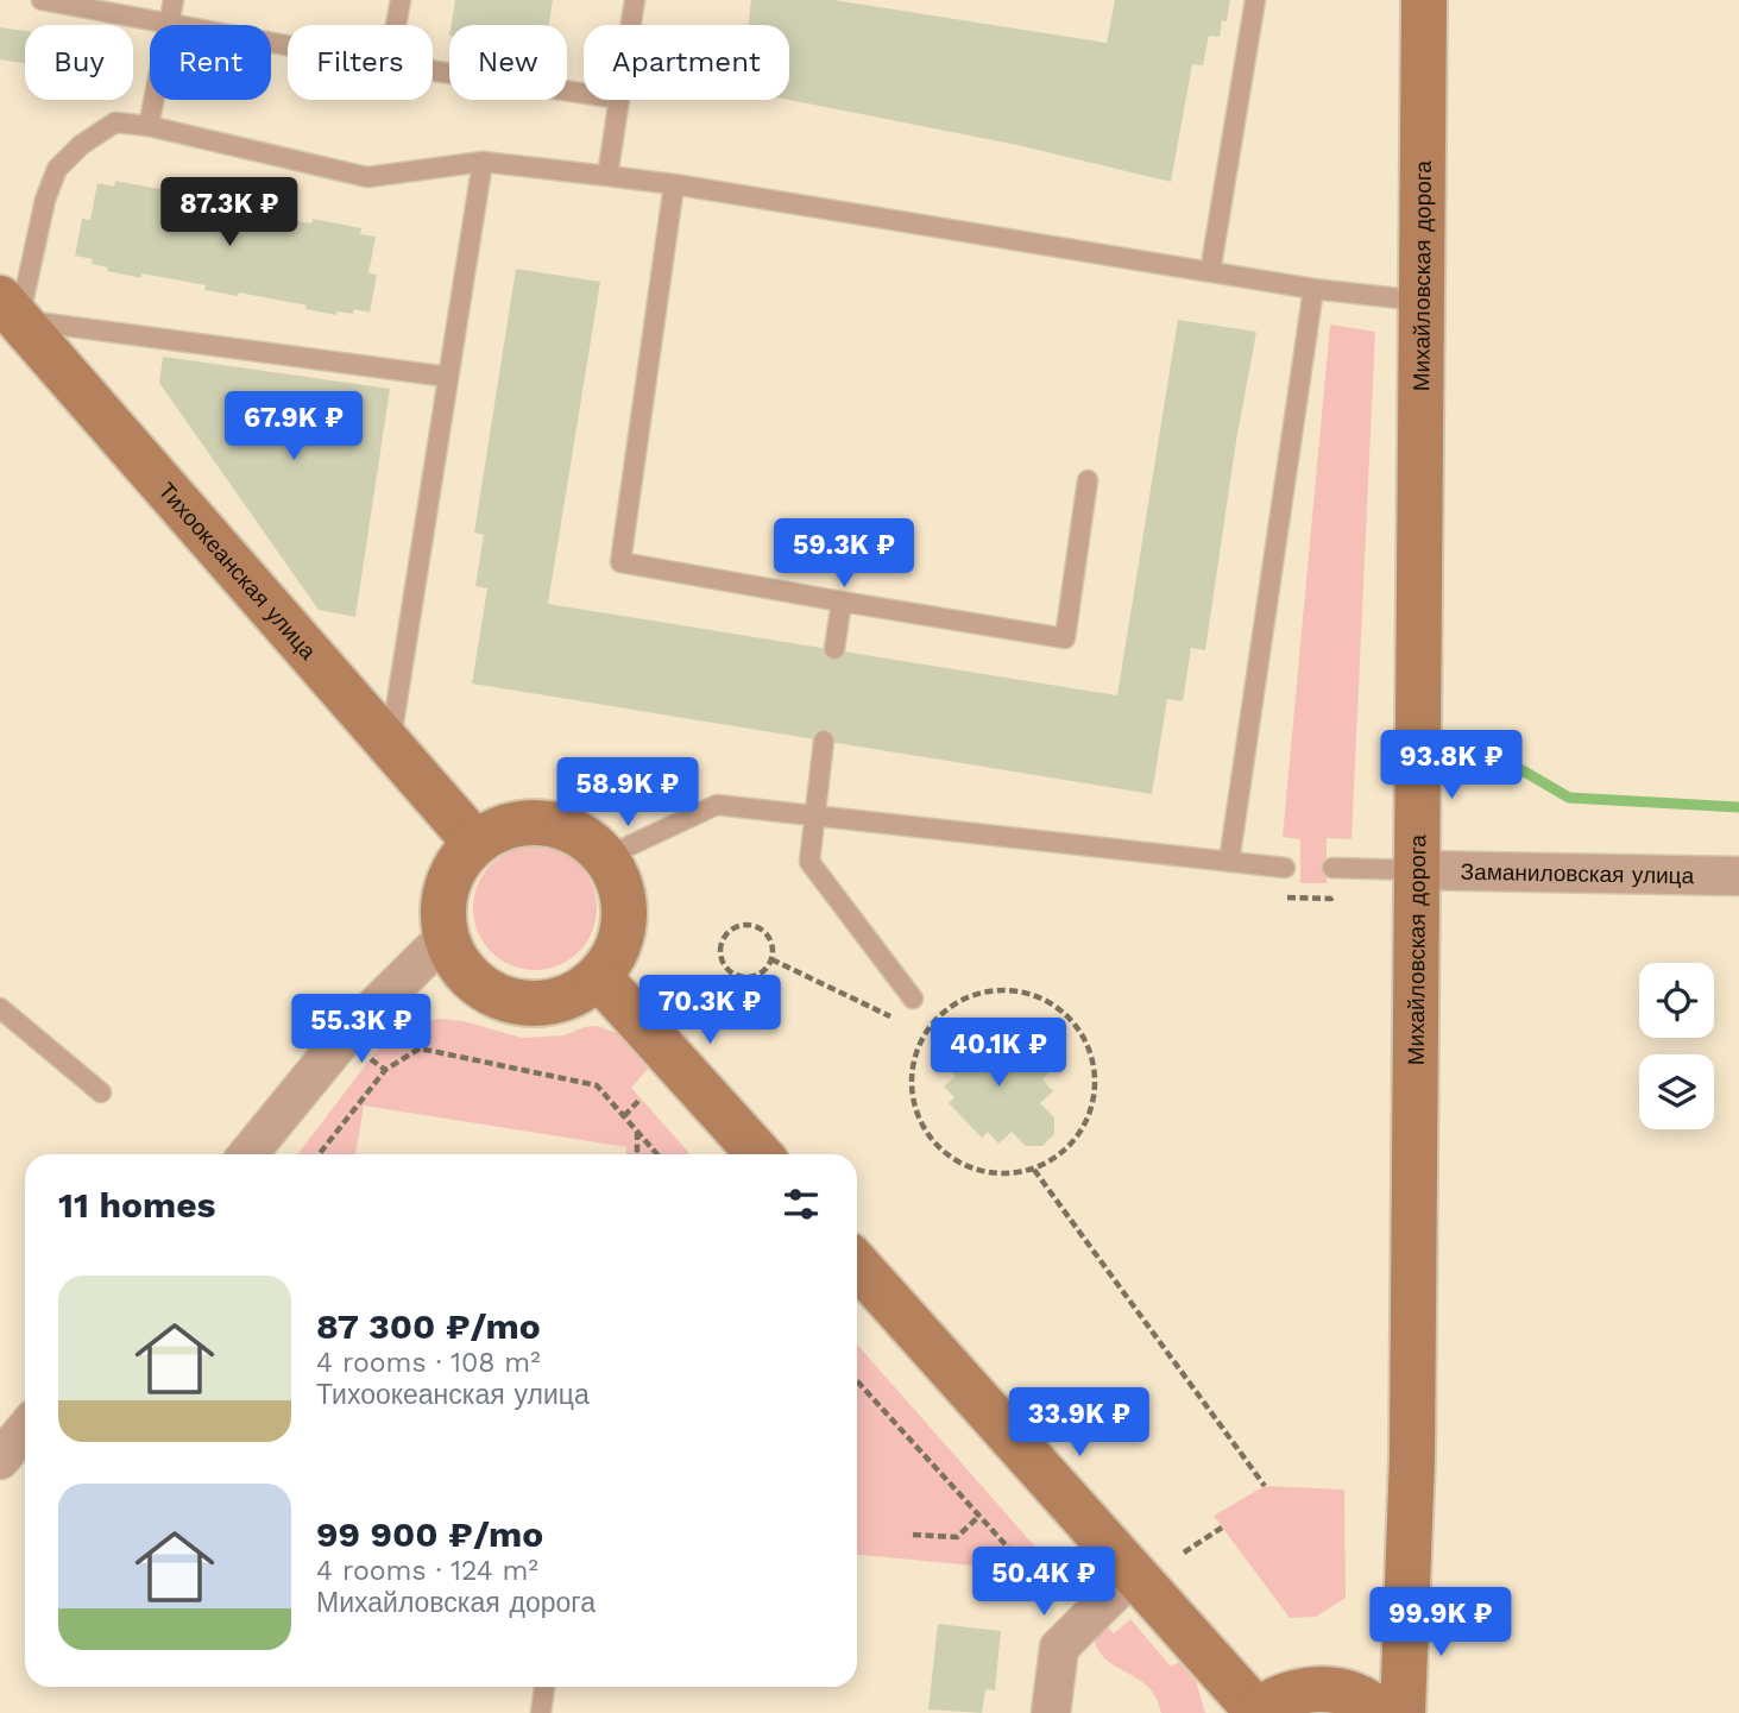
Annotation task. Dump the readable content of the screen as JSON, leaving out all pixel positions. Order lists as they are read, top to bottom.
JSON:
{
  "streets": {
    "street": ["Михайловская дорога", "Тихоокеанская улица", "Заманиловская улица"]
  },
  "crossings": [
    ["Михайловская дорога", "Заманиловская улица"]
  ],
  "page": {
    "chip": [
      "Buy",
      "Rent",
      "Filters",
      "New",
      "Apartment"
    ],
    "price": [
      "87.3K ₽",
      "67.9K ₽",
      "59.3K ₽",
      "93.8K ₽",
      "58.9K ₽",
      "70.3K ₽",
      "55.3K ₽",
      "40.1K ₽",
      "33.9K ₽",
      "50.4K ₽",
      "99.9K ₽"
    ],
    "heading": "11 homes",
    "list": [
      {
        "name": "87 300 ₽/mo",
        "note": "4 rooms · 108 m² · Тихоокеанская улица"
      },
      {
        "name": "99 900 ₽/mo",
        "note": "4 rooms · 124 m² · Михайловская дорога"
      }
    ]
  }
}
